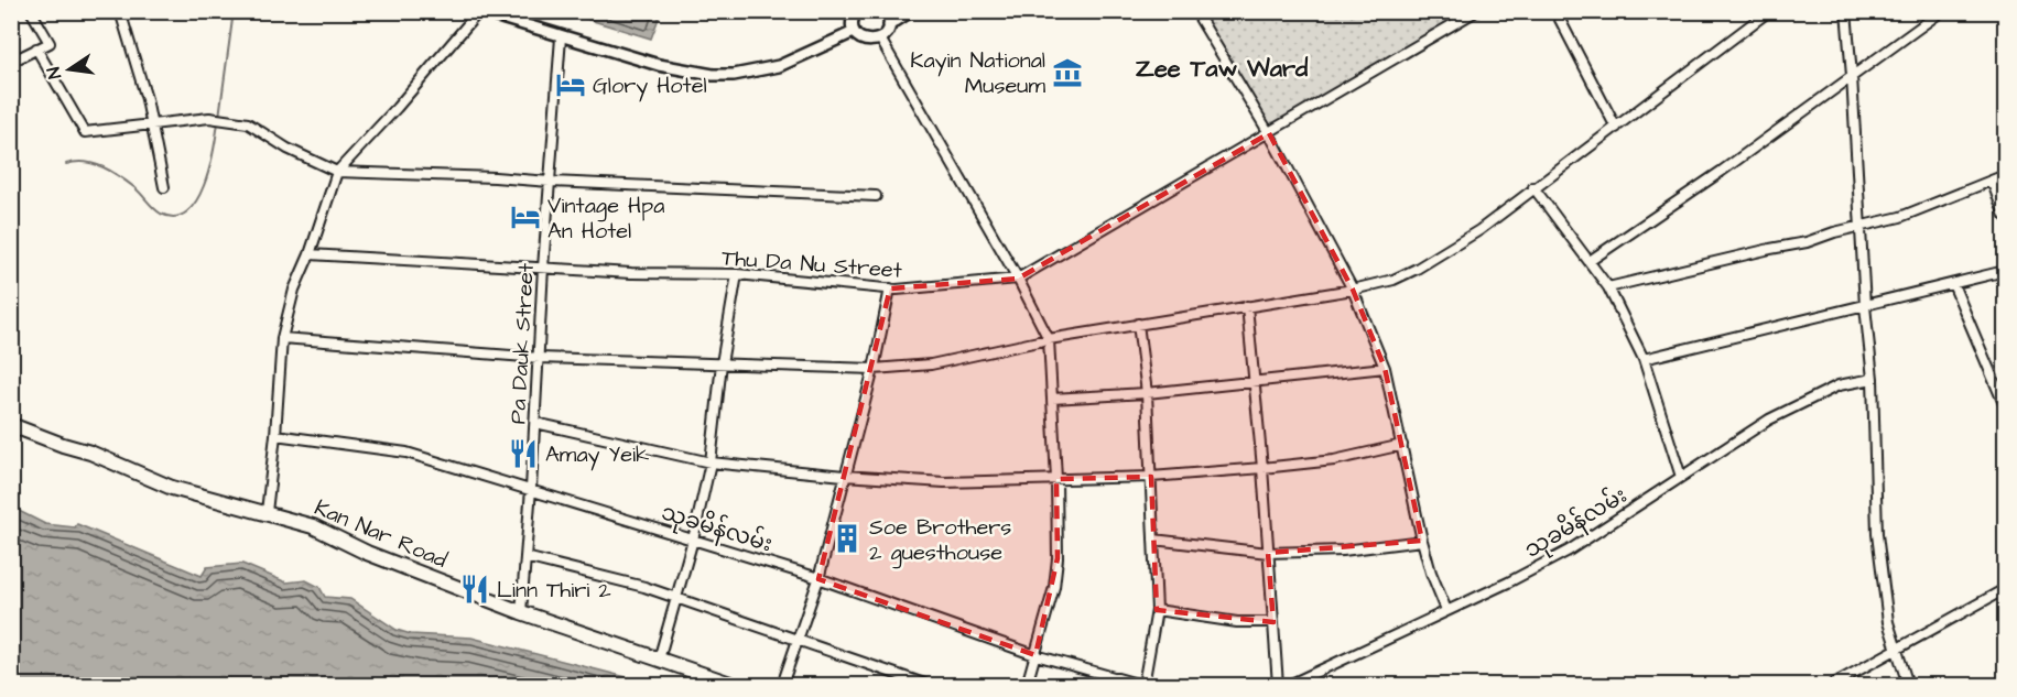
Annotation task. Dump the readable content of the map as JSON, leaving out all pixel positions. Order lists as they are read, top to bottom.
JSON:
{
  "streets": {
    "main road": ["Kan Nar Road"],
    "street": ["Thu Da Nu Street", "Pa Dauk Street", "သုခမိန်လမ်း"]
  },
  "crossings": [
    ["Thu Da Nu Street", "Pa Dauk Street"],
    ["Pa Dauk Street", "သုခမိန်လမ်း"],
    ["Pa Dauk Street", "Kan Nar Road"]
  ],
  "districts": ["Zee Taw Ward"],
  "places": {
    "museum": ["Kayin National Museum"],
    "hotel": ["Glory Hotel", "Vintage Hpa An Hotel"],
    "restaurant": ["Amay Yeik", "Linn Thiri 2"],
    "building": ["Soe Brothers 2 guesthouse"]
  },
  "north": "left"
}
